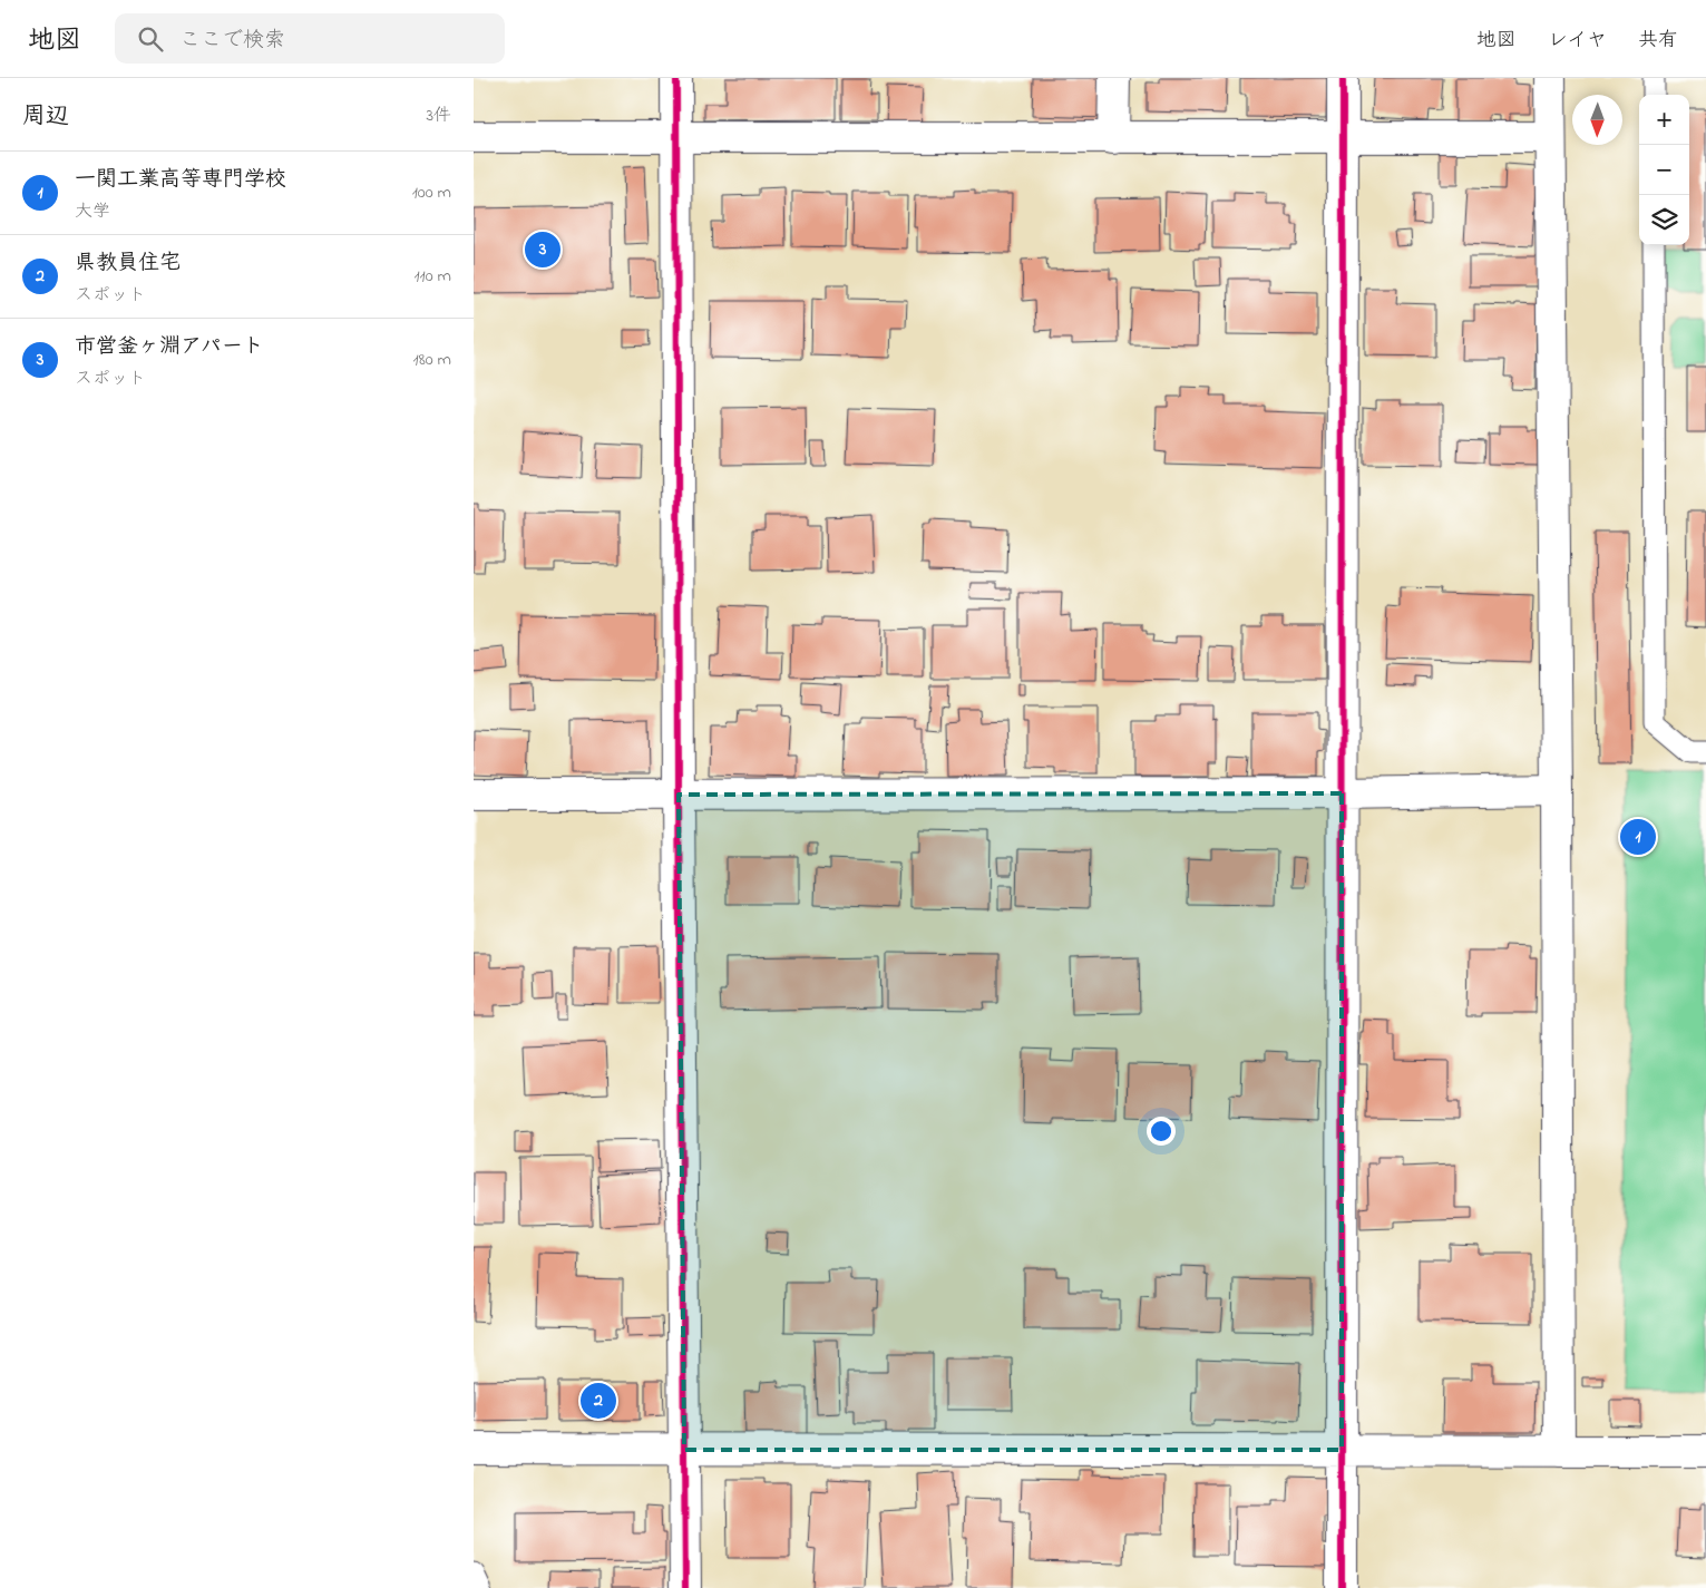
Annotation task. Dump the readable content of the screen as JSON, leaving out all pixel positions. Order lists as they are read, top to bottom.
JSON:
{
  "north": "bottom",
  "page": {
    "header": "地図",
    "search": "ここで検索",
    "nav": ["地図", "レイヤ", "共有"],
    "heading": ["周辺", "3件"],
    "map_buttons": ["+", "−"],
    "list": [
      {
        "mark": "1",
        "name": "一関工業高等専門学校",
        "note": "大学",
        "value": "100 m"
      },
      {
        "mark": "2",
        "name": "県教員住宅",
        "note": "スポット",
        "value": "110 m"
      },
      {
        "mark": "3",
        "name": "市営釜ヶ淵アパート",
        "note": "スポット",
        "value": "180 m"
      }
    ],
    "pins": ["3", "1", "2"]
  }
}
